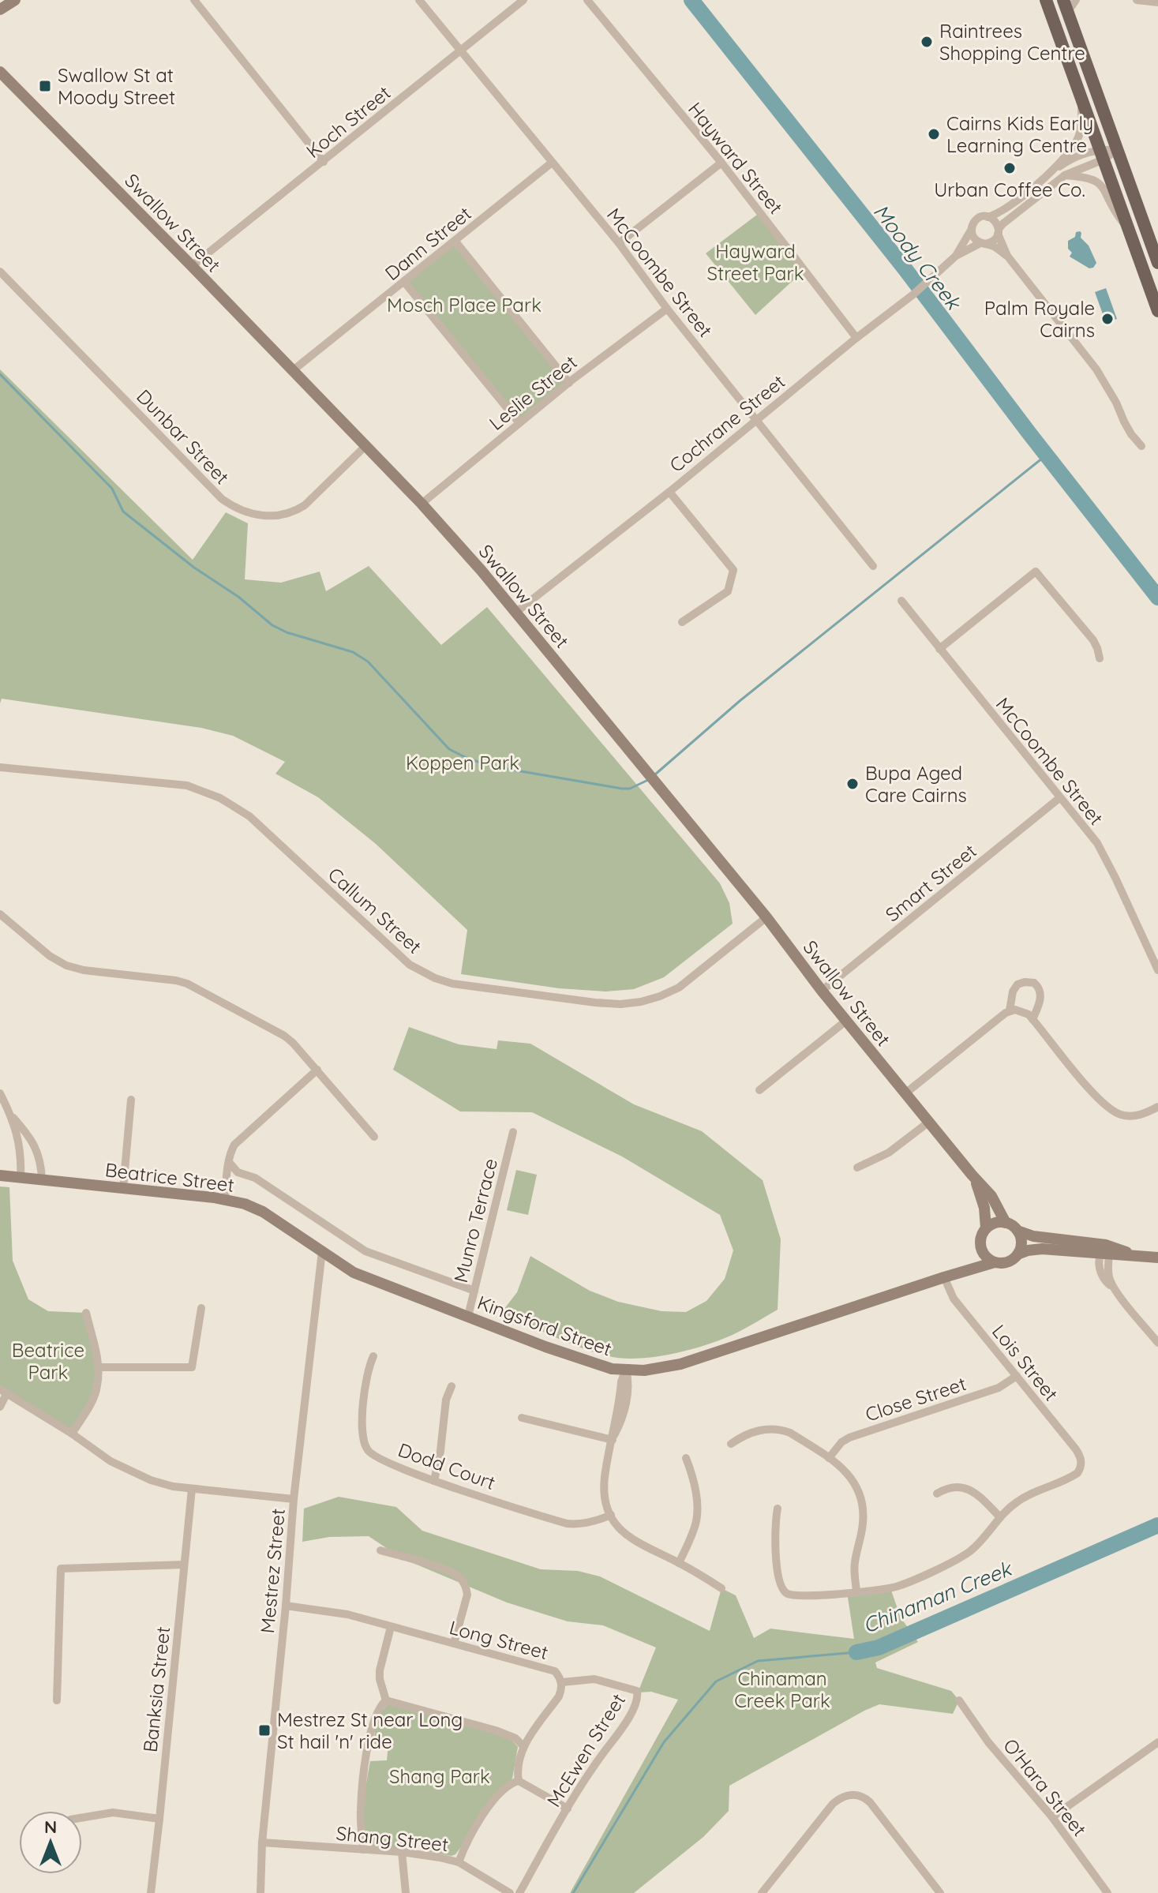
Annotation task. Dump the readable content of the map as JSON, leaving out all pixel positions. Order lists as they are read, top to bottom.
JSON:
{
  "streets": {
    "street": [
      "Koch Street",
      "Hayward Street",
      "Swallow Street",
      "Dann Street",
      "McCoombe Street",
      "Leslie Street",
      "Cochrane Street",
      "Dunbar Street",
      "Smart Street",
      "Callum Street",
      "Beatrice Street",
      "Munro Terrace",
      "Kingsford Street",
      "Lois Street",
      "Close Street",
      "Dodd Court",
      "Mestrez Street",
      "Long Street",
      "Banksia Street",
      "McEwen Street",
      "O'Hara Street",
      "Shang Street"
    ]
  },
  "crossings": [
    ["Koch Street", "Swallow Street"],
    ["Koch Street", "McCoombe Street"],
    ["Hayward Street", "Cochrane Street"],
    ["Swallow Street", "Dann Street"],
    ["Swallow Street", "Leslie Street"],
    ["Swallow Street", "Cochrane Street"],
    ["Swallow Street", "Dunbar Street"],
    ["Swallow Street", "Smart Street"],
    ["Swallow Street", "Callum Street"],
    ["Swallow Street", "Kingsford Street"],
    ["Dann Street", "McCoombe Street"],
    ["McCoombe Street", "Leslie Street"],
    ["McCoombe Street", "Cochrane Street"],
    ["McCoombe Street", "Smart Street"],
    ["Beatrice Street", "Kingsford Street"],
    ["Beatrice Street", "Mestrez Street"],
    ["Munro Terrace", "Kingsford Street"],
    ["Kingsford Street", "Lois Street"],
    ["Kingsford Street", "Mestrez Street"],
    ["Lois Street", "Close Street"],
    ["Mestrez Street", "Long Street"],
    ["Mestrez Street", "Shang Street"],
    ["Long Street", "McEwen Street"]
  ],
  "water": ["Moody Creek", "Chinaman Creek"],
  "parks": [
    "Hayward Street Park",
    "Mosch Place Park",
    "Koppen Park",
    "Beatrice Park",
    "Chinaman Creek Park",
    "Shang Park"
  ],
  "places": {
    "other": [
      "Raintrees Shopping Centre",
      "Cairns Kids Early Learning Centre",
      "Urban Coffee Co.",
      "Palm Royale Cairns",
      "Bupa Aged Care Cairns"
    ],
    "transit": ["Swallow St at Moody Street", "Mestrez St near Long St hail 'n' ride"]
  },
  "north": "top"
}
